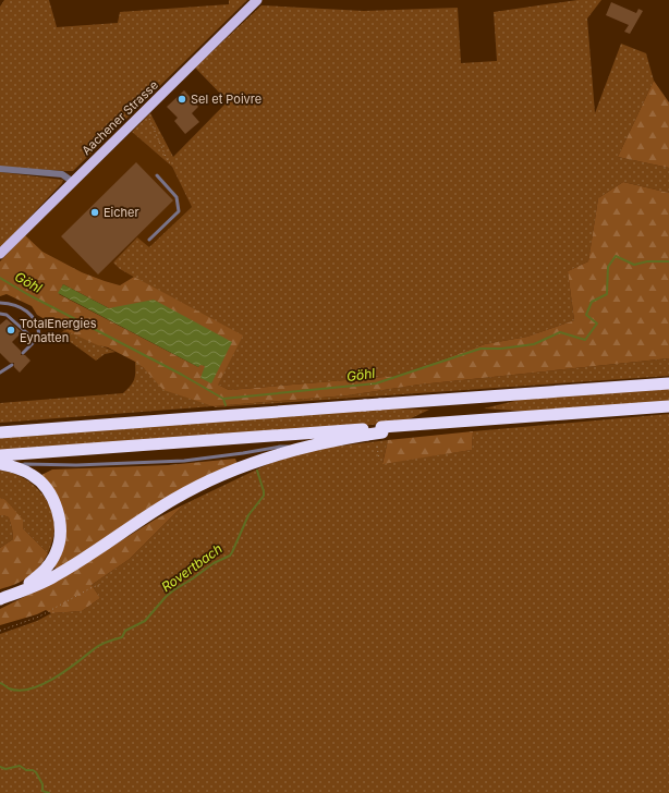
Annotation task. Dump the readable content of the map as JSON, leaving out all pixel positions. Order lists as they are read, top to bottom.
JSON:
{
  "streets": {
    "main road": ["Aachener Strasse"]
  },
  "water": ["Göhl", "Rovertbach"],
  "places": ["Sel et Poivre", "Eicher", "TotalEnergies Eynatten"]
}
